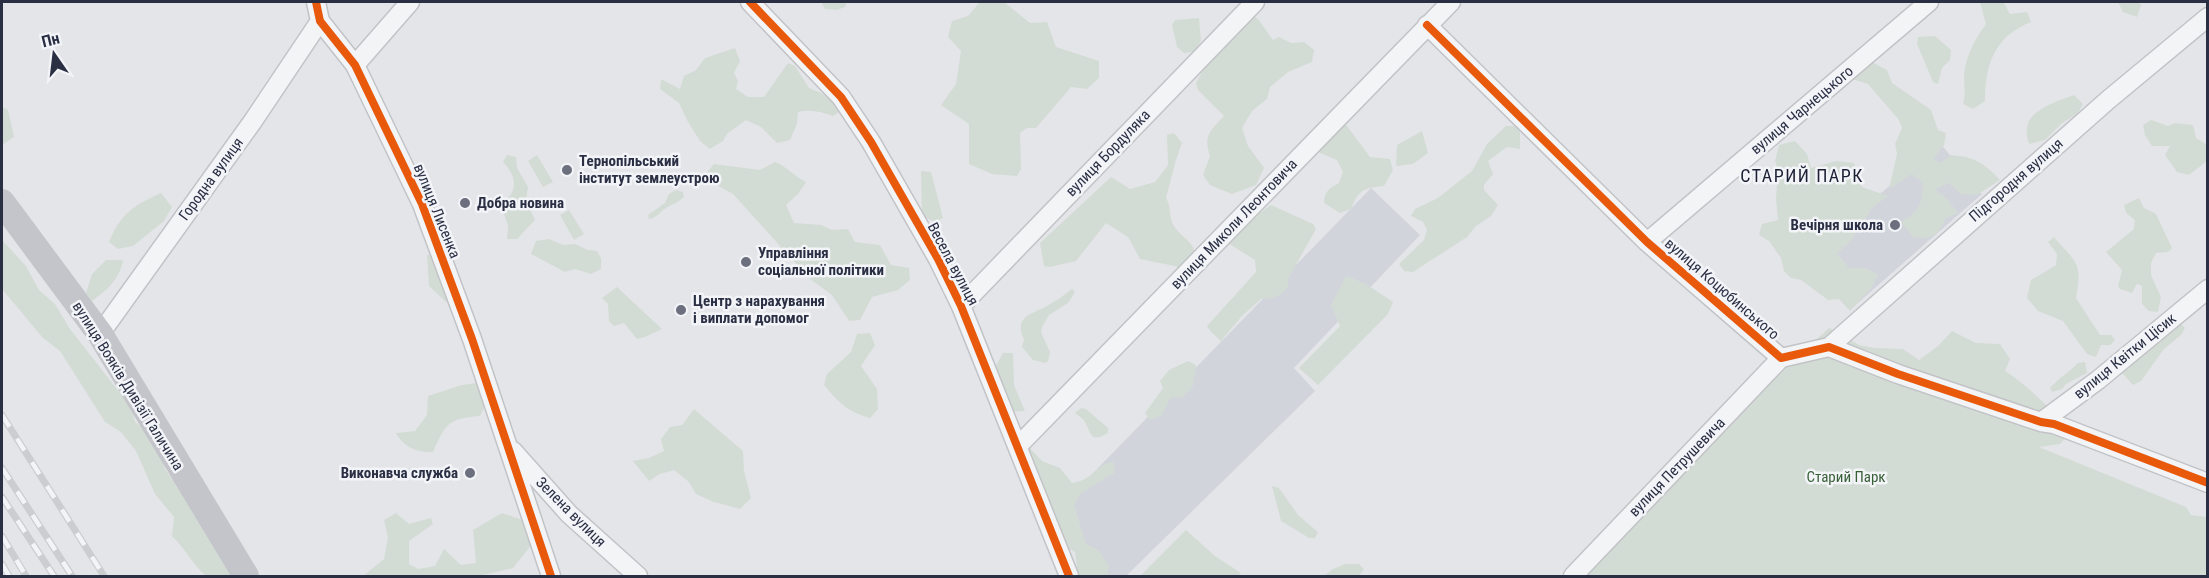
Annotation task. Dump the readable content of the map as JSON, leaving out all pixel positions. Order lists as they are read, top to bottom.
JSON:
{
  "streets": {
    "main road": ["вулиця Вояків Дивізії Галичина"],
    "street": [
      "вулиця Чарнецького",
      "вулиця Бордуляка",
      "Городна вулиця",
      "Підгородня вулиця",
      "вулиця Лисенка",
      "вулиця Миколи Леонтовича",
      "Весела вулиця",
      "вулиця Коцюбинського",
      "вулиця Квітки Цісик",
      "вулиця Петрушевича",
      "Зелена вулиця"
    ]
  },
  "crossings": [
    ["вулиця Чарнецького", "вулиця Коцюбинського"],
    ["вулиця Бордуляка", "Весела вулиця"],
    ["Городна вулиця", "вулиця Лисенка"],
    ["Городна вулиця", "вулиця Вояків Дивізії Галичина"],
    ["Підгородня вулиця", "вулиця Коцюбинського"],
    ["вулиця Лисенка", "Зелена вулиця"],
    ["вулиця Миколи Леонтовича", "Весела вулиця"],
    ["вулиця Миколи Леонтовича", "вулиця Коцюбинського"],
    ["вулиця Коцюбинського", "вулиця Петрушевича"]
  ],
  "districts": ["СТАРИЙ ПАРК"],
  "parks": ["Старий Парк"],
  "places": [
    "Тернопільський інститут землеустрою",
    "Добра новина",
    "Вечірня школа",
    "Управління соціальної політики",
    "Центр з нарахування і виплати допомог",
    "Виконавча служба"
  ],
  "north": "top"
}
